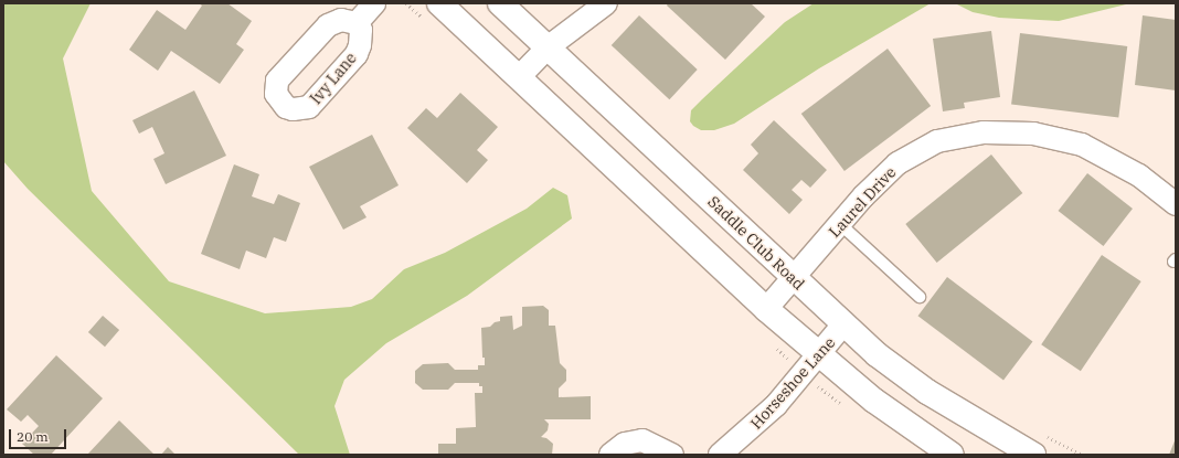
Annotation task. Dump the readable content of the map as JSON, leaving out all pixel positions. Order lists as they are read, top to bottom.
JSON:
{
  "streets": {
    "street": ["Laurel Drive", "Saddle Club Road", "Horseshoe Lane"]
  },
  "crossings": [
    ["Laurel Drive", "Saddle Club Road"],
    ["Saddle Club Road", "Horseshoe Lane"]
  ],
  "scale_bar": "20 m"
}
